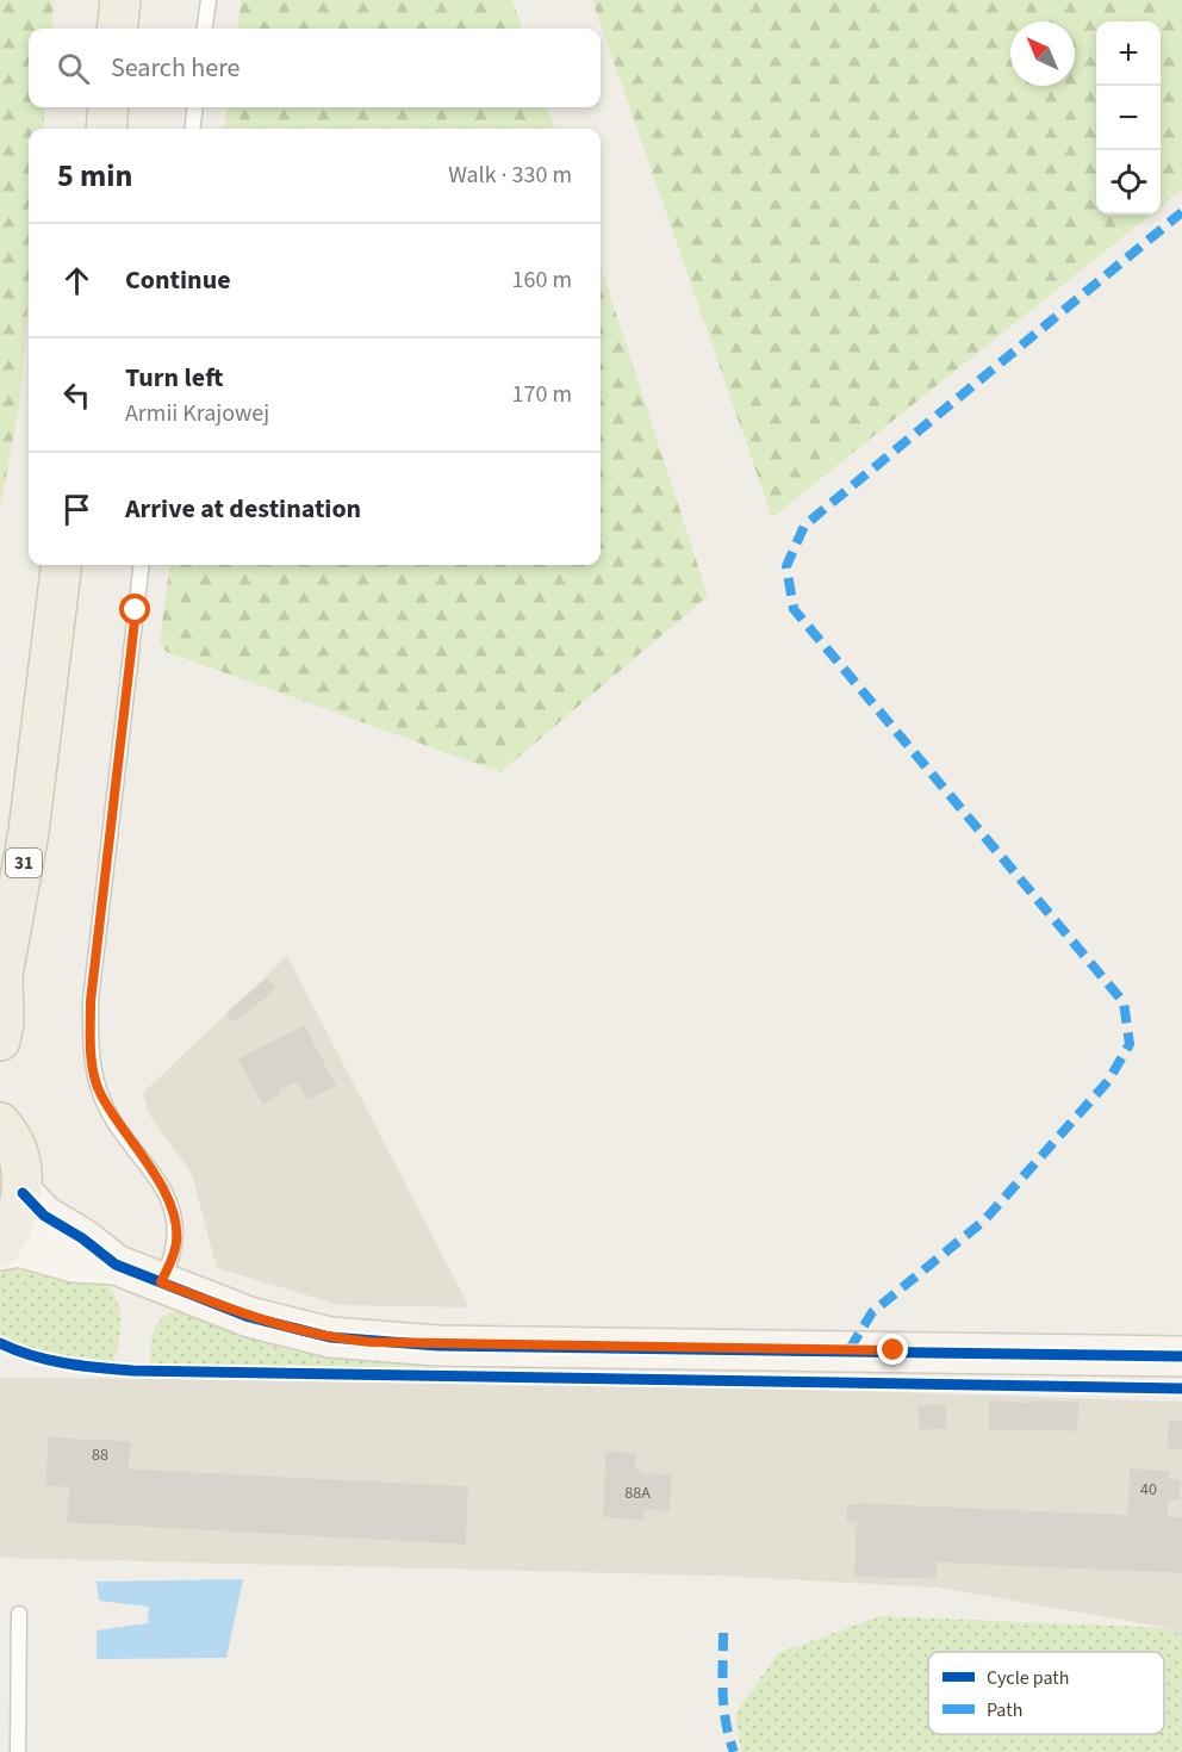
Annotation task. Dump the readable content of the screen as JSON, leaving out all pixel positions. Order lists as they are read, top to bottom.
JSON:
{
  "streets": {
    "main road": ["31"]
  },
  "house_numbers": ["88", "40", "88A"],
  "legend": ["Cycle path", "Path"],
  "north": "top left",
  "page": {
    "map_buttons": ["+", "−"],
    "search": "Search here",
    "heading": ["5 min", "Walk · 330 m"],
    "list": [
      ["Continue", "160 m"],
      ["Turn left", "Armii Krajowej", "170 m"],
      "Arrive at destination"
    ]
  }
}
